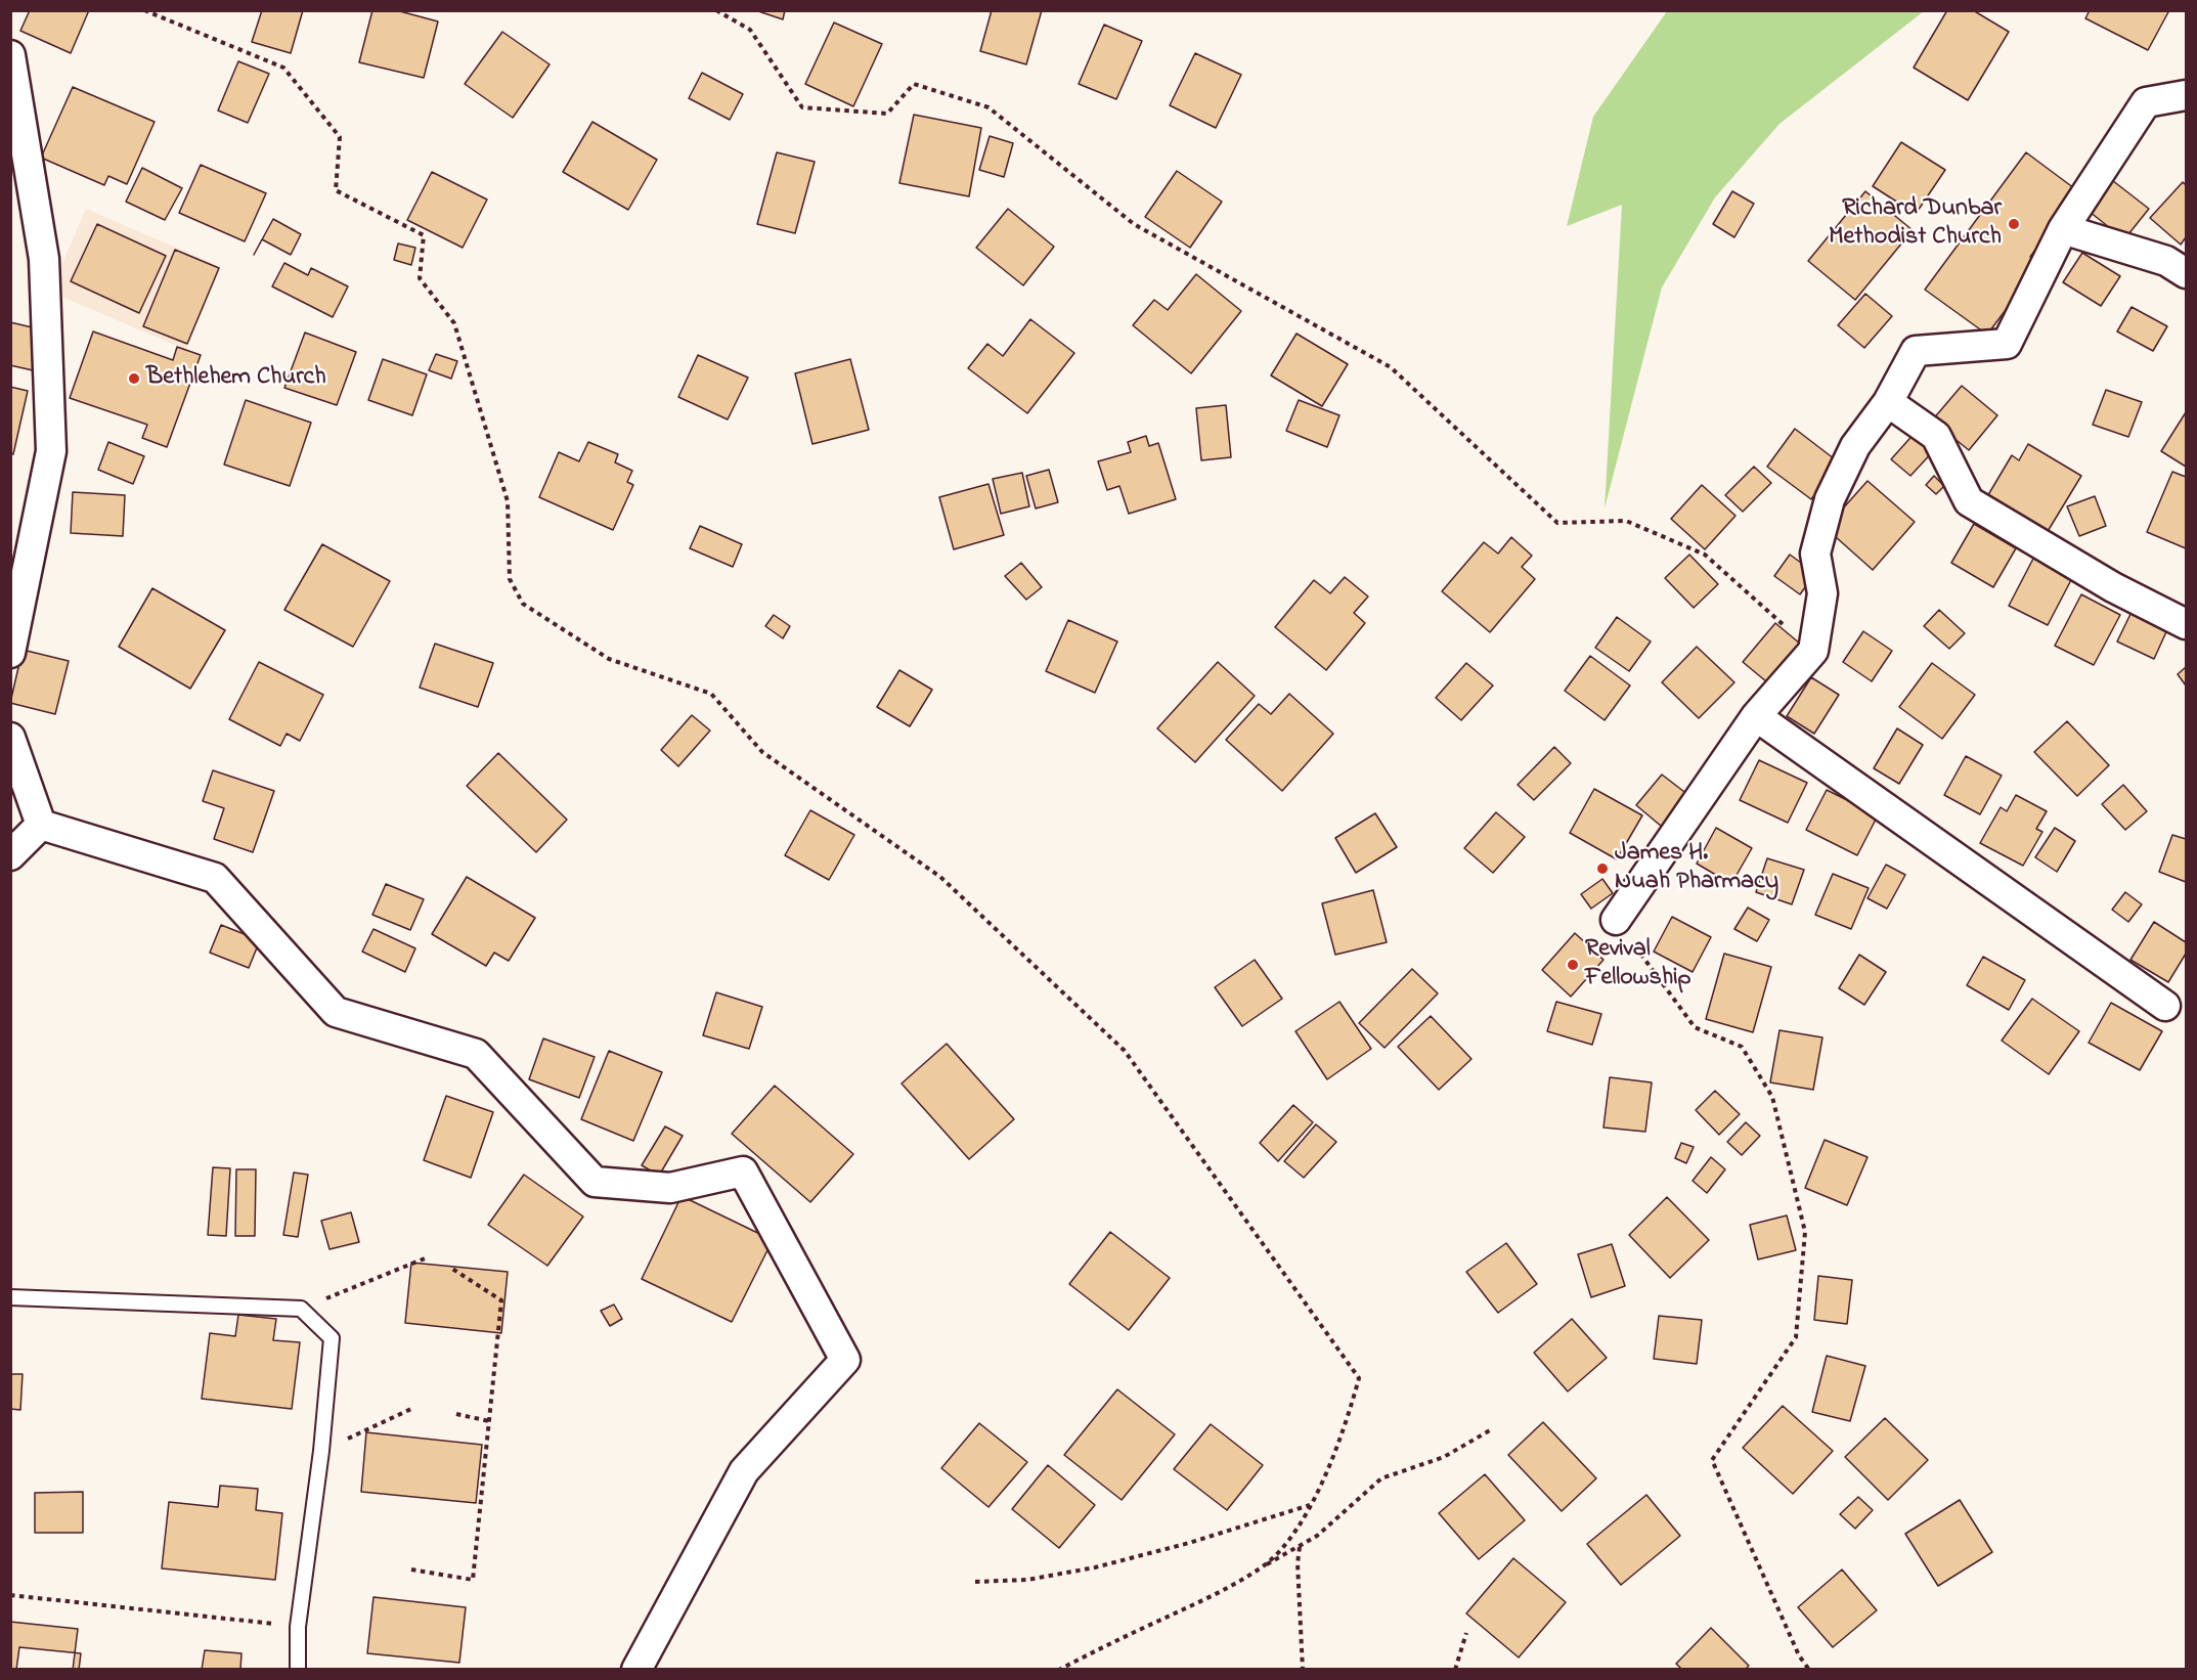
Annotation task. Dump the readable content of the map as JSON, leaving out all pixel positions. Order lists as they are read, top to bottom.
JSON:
{
  "places": [
    "Richard Dunbar Methodist Church",
    "Bethlehem Church",
    "James H. Nuah Pharmacy",
    "Revival Fellowship"
  ]
}
